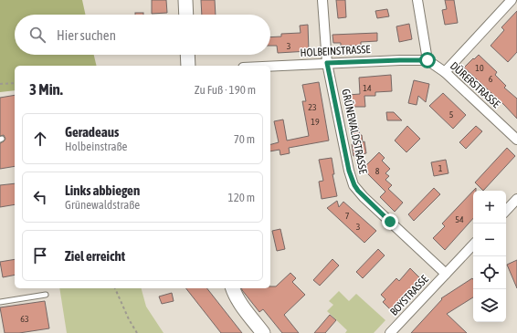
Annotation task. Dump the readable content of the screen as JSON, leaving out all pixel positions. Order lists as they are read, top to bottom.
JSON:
{
  "streets": {
    "street": [
      "HOLBEINSTRASSE",
      "DÜRERSTRASSE",
      "GRÜNEWALDSTRASSE",
      "BOYSTRASSE"
    ]
  },
  "crossings": [
    ["HOLBEINSTRASSE", "DÜRERSTRASSE"],
    ["HOLBEINSTRASSE", "GRÜNEWALDSTRASSE"],
    ["GRÜNEWALDSTRASSE", "BOYSTRASSE"]
  ],
  "house_numbers": [
    "3",
    "10",
    "6",
    "14",
    "23",
    "5",
    "19",
    "1",
    "8",
    "7",
    "54",
    "3",
    "63"
  ],
  "page": {
    "search": "Hier suchen",
    "heading": ["3 Min.", "Zu Fuß · 190 m"],
    "list": [
      ["Geradeaus", "Holbeinstraße", "70 m"],
      ["Links abbiegen", "Grünewaldstraße", "120 m"],
      "Ziel erreicht"
    ],
    "map_buttons": ["+", "−"]
  }
}
